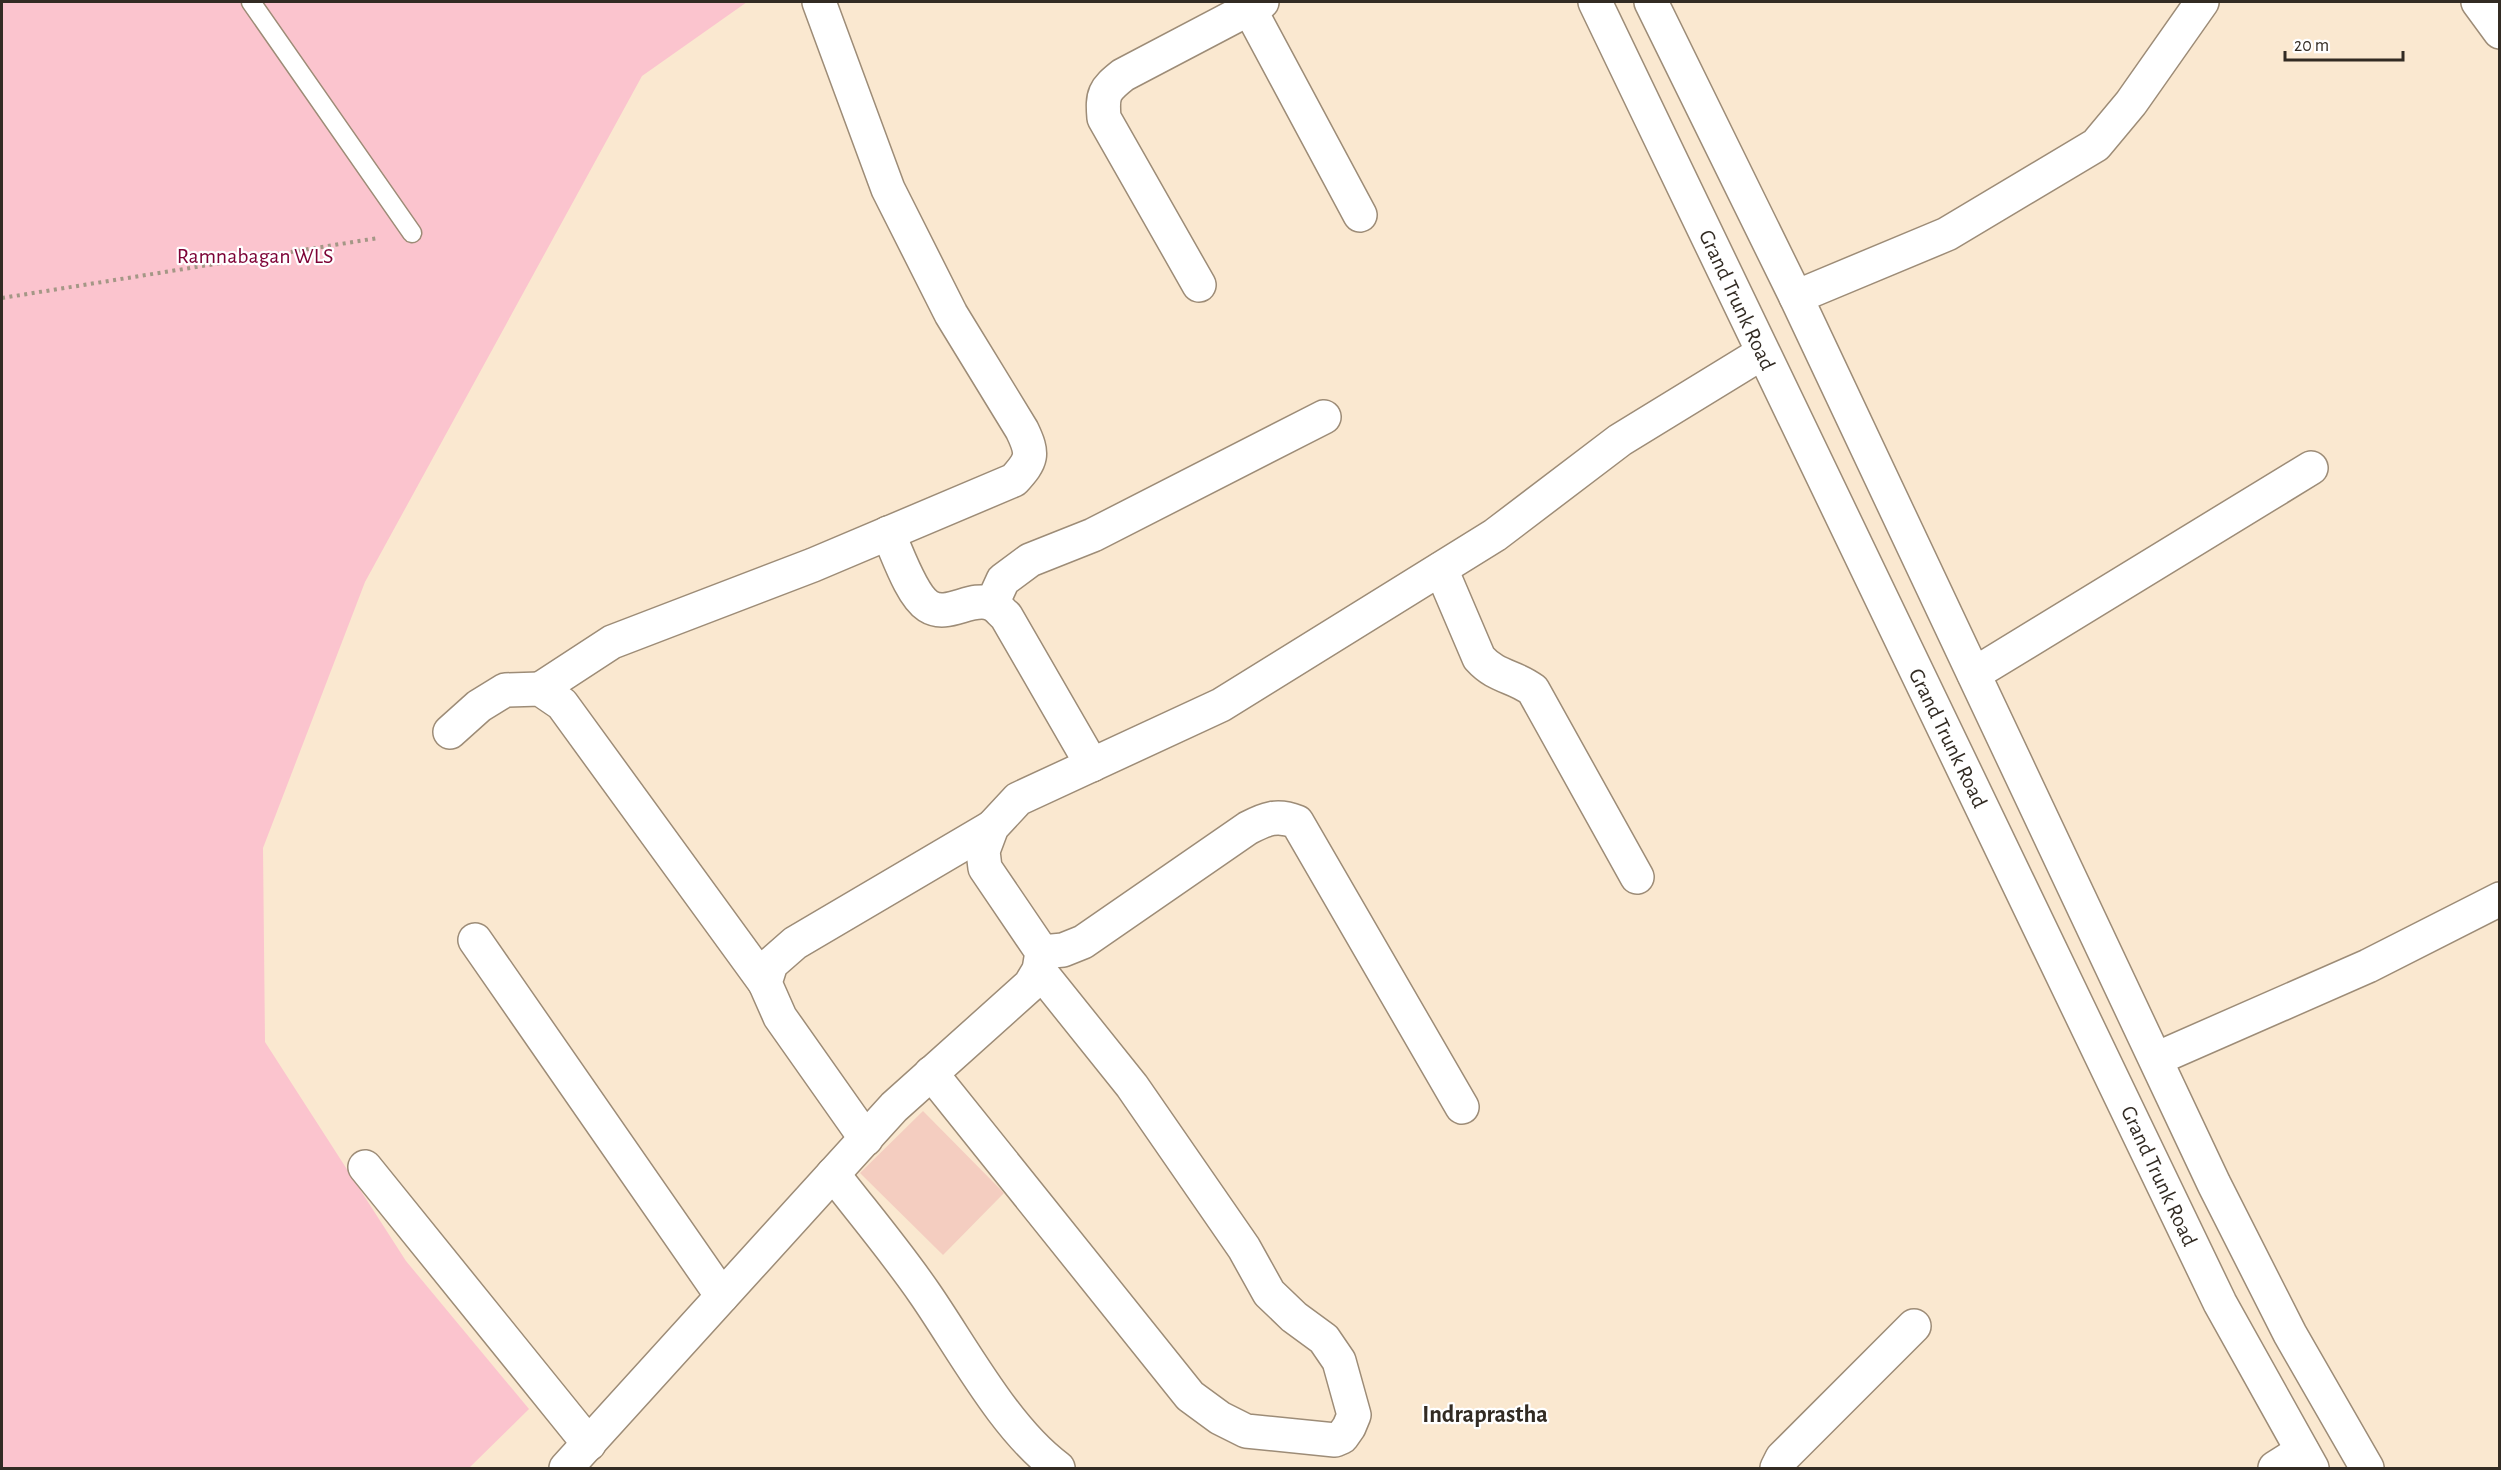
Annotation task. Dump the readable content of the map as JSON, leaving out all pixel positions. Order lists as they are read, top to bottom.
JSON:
{
  "streets": {
    "street": ["Grand Trunk Road"]
  },
  "districts": ["Indraprastha"],
  "parks": ["Ramnabagan WLS"],
  "scale_bar": "20 m"
}
